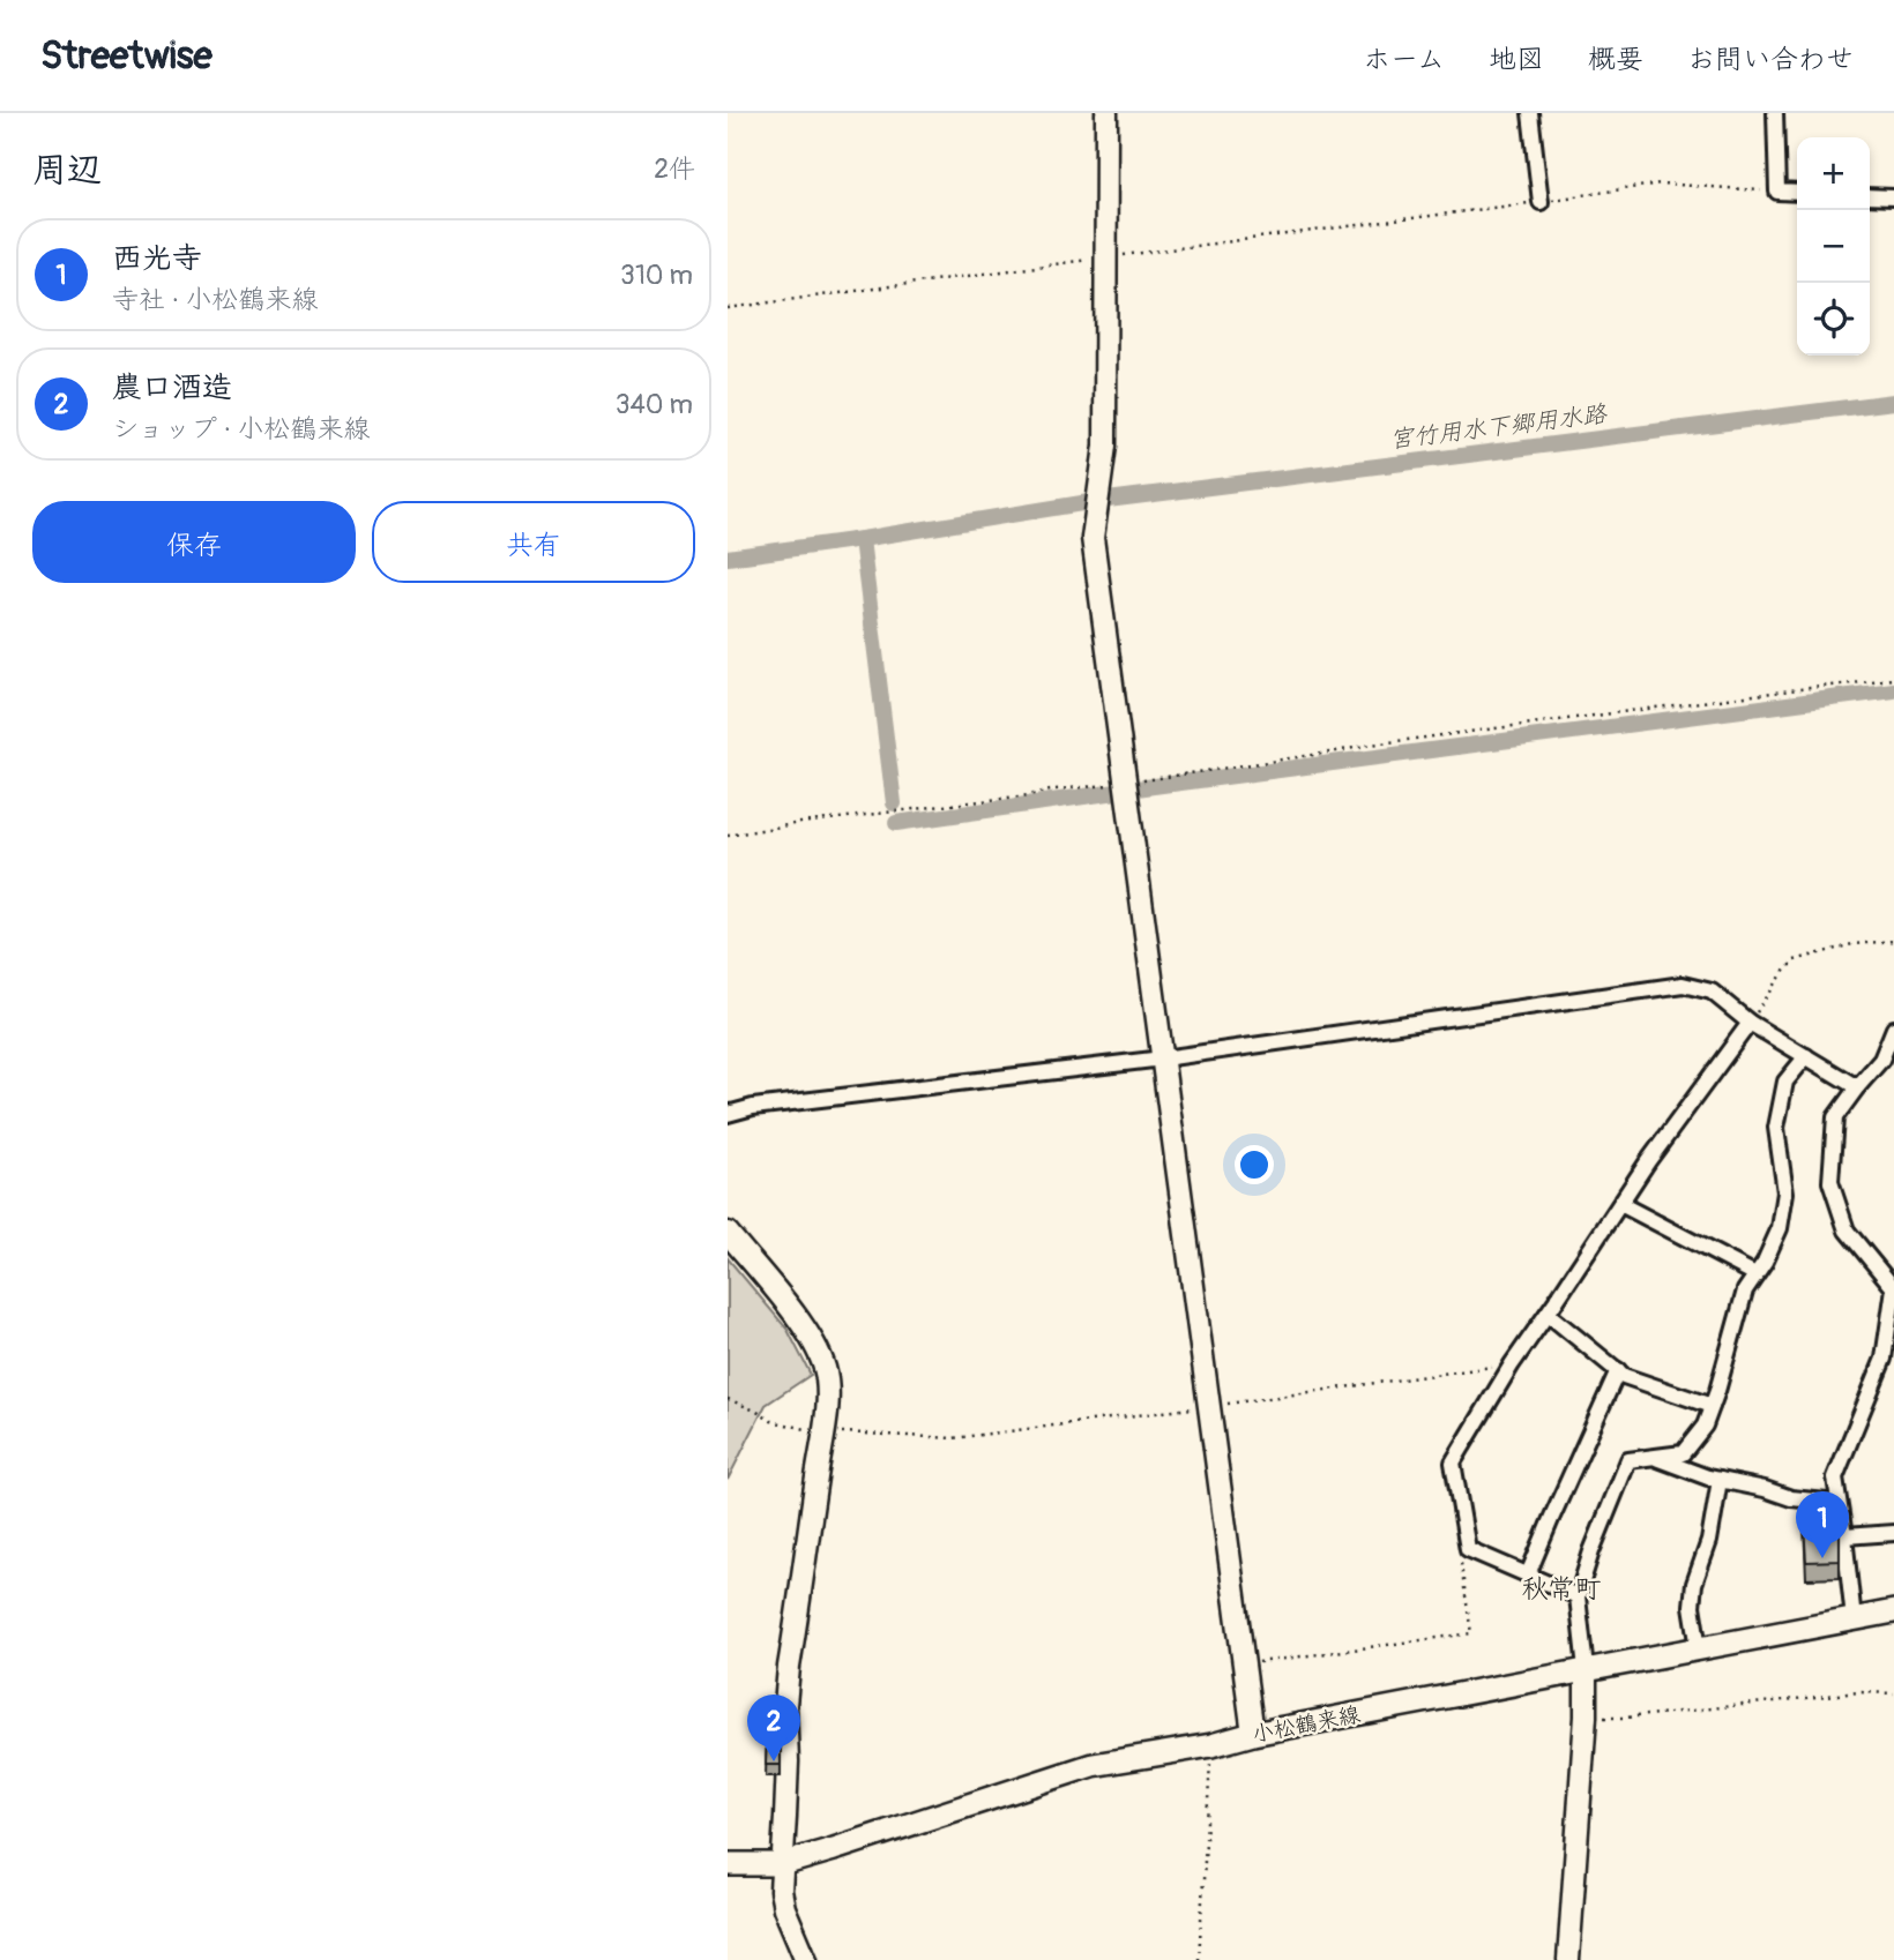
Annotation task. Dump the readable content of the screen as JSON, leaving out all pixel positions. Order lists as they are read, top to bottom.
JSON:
{
  "streets": {
    "main road": ["小松鶴来線"]
  },
  "districts": ["秋常町"],
  "water": ["宮竹用水下郷用水路"],
  "page": {
    "header": "Streetwise",
    "nav": [
      "ホーム",
      "地図",
      "概要",
      "お問い合わせ"
    ],
    "heading": ["周辺", "2件"],
    "map_buttons": ["+", "−"],
    "list": [
      {
        "mark": "1",
        "name": "西光寺",
        "note": "寺社 · 小松鶴来線",
        "value": "310 m"
      },
      {
        "mark": "2",
        "name": "農口酒造",
        "note": "ショップ · 小松鶴来線",
        "value": "340 m"
      }
    ],
    "buttons": ["保存", "共有"],
    "pins": ["1", "2"]
  }
}
